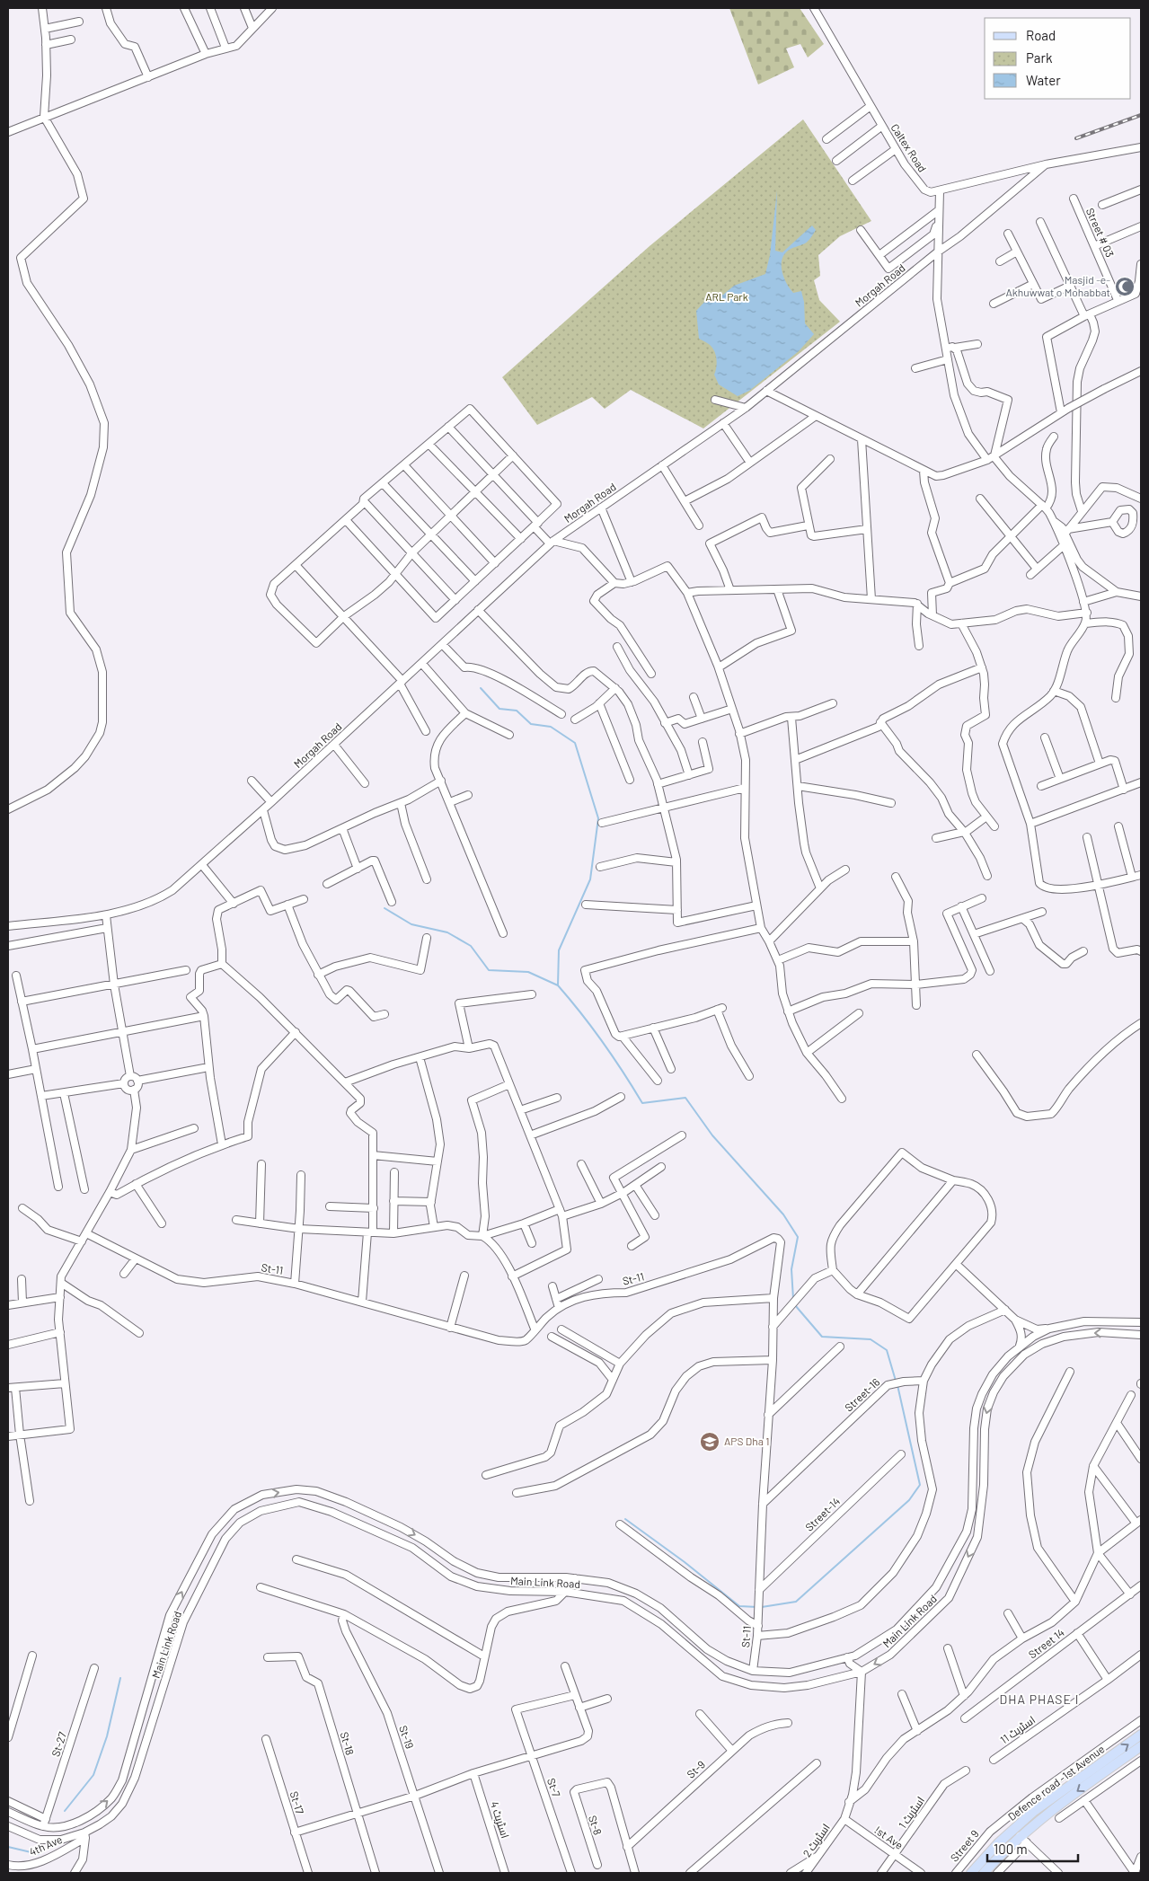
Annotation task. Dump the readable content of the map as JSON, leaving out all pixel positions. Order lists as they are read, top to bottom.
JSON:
{
  "streets": {
    "main road": ["Defence road -1st Avenue"],
    "street": [
      "Caltex Road",
      "Street # 03",
      "Morgah Road",
      "St-11",
      "Street-16",
      "Street-14",
      "Main Link Road",
      "Street 14",
      "اسٹریٹ 11",
      "St-19",
      "St-18",
      "St-27",
      "St-9",
      "St-7",
      "St-17",
      "اسٹریٹ 1",
      "اسٹریٹ 4",
      "St-8",
      "!st Ave",
      "اسٹریٹ 2",
      "4th Ave",
      "Street 9"
    ]
  },
  "crossings": [
    ["St-11", "Street-16"],
    ["St-11", "Street-14"],
    ["St-11", "Main Link Road"],
    ["Main Link Road", "St-27"],
    ["Main Link Road", "4th Ave"],
    ["St-9", "St-8"],
    ["اسٹریٹ 1", "!st Ave"],
    ["!st Ave", "اسٹریٹ 2"]
  ],
  "districts": ["DHA PHASE I"],
  "parks": ["ARL Park"],
  "places": {
    "mosque": ["Masjid -e- Akhuwwat o Mohabbat"],
    "school or university": ["APS Dha 1"]
  },
  "legend": ["Road", "Park", "Water"],
  "scale_bar": "100 m"
}
